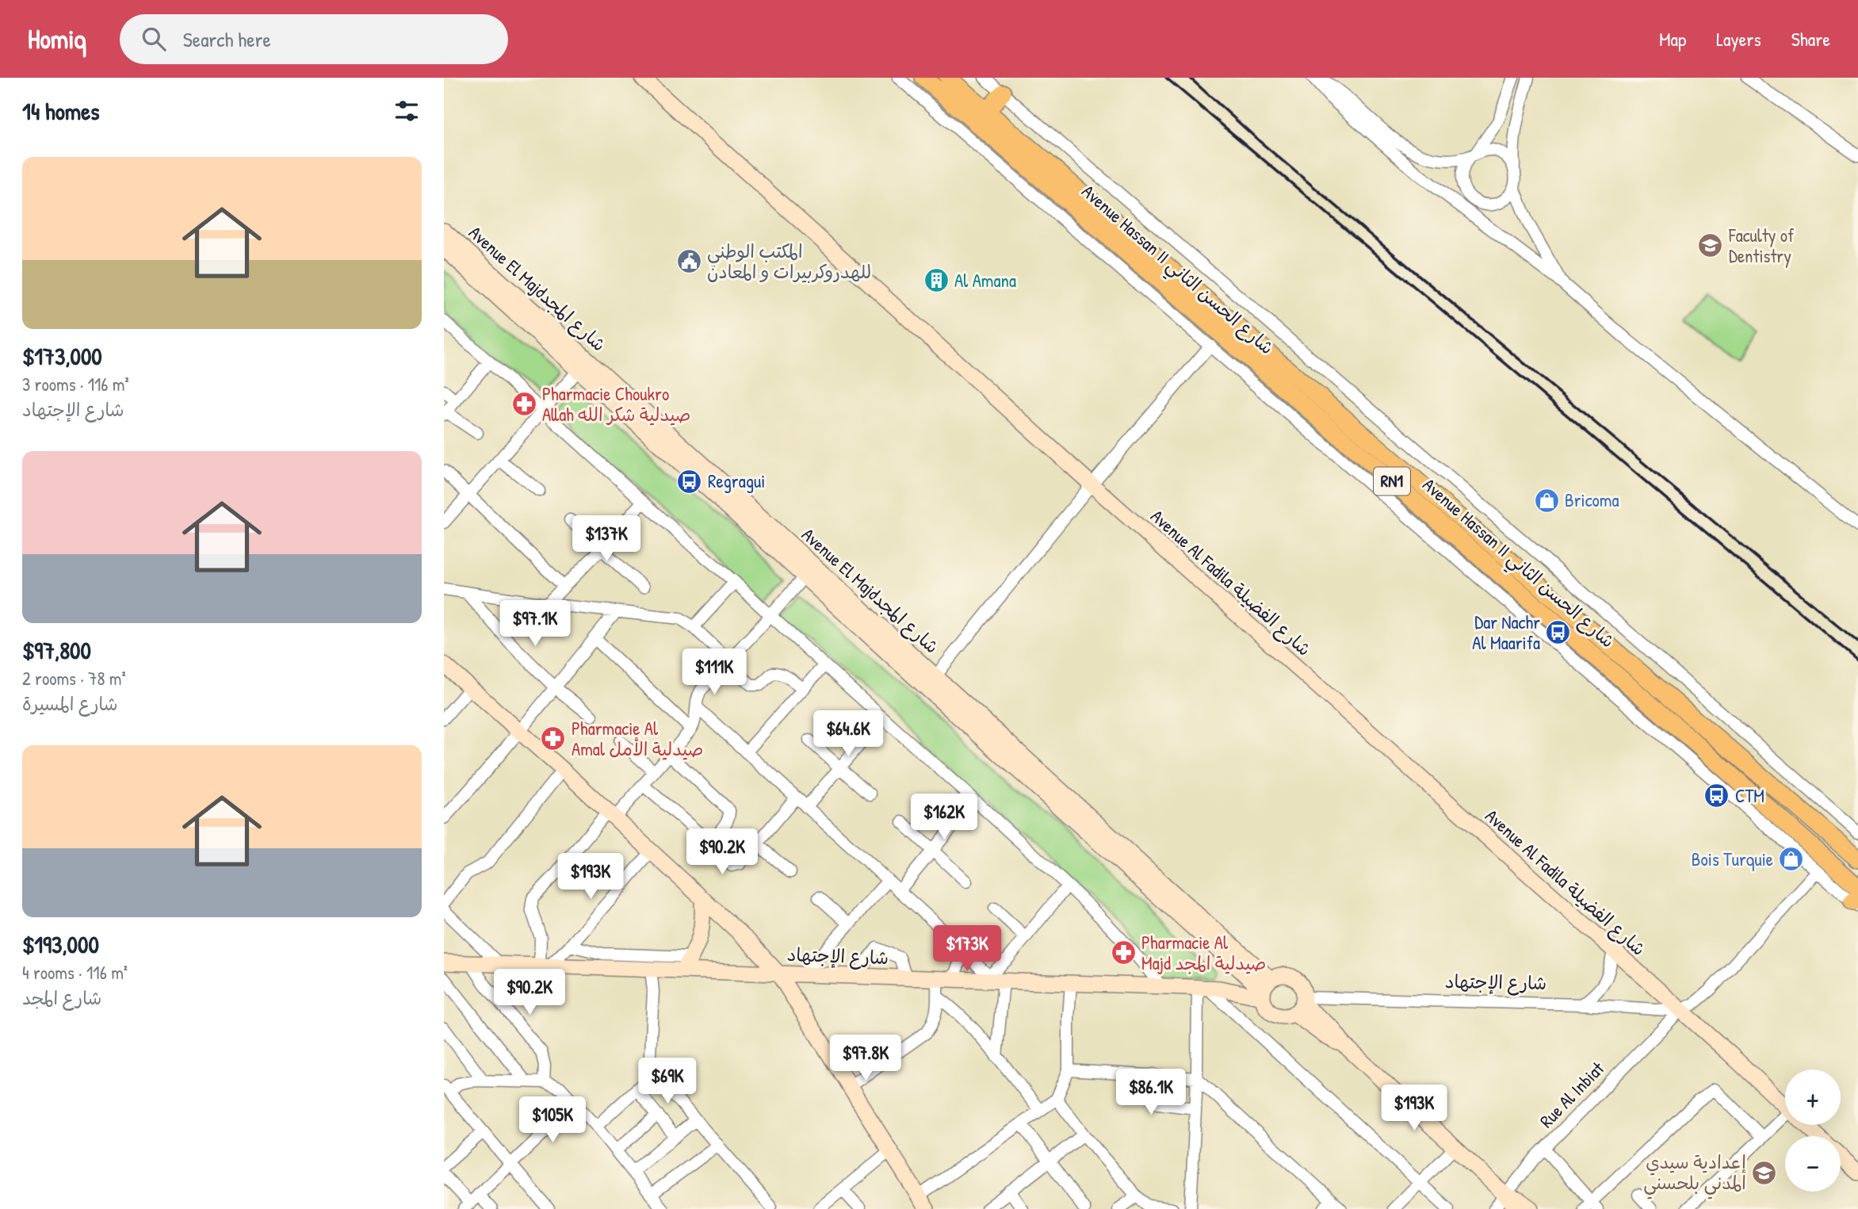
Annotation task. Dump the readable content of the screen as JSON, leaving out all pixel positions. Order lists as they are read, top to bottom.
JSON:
{
  "streets": {
    "main road": ["Avenue Hassan II شارع الحسن الثاني", "RN1"],
    "street": [
      "Avenue El Majdشارع المجد",
      "Avenue Al Fadila شارع الفضيلة",
      "شارع الإجتهاد",
      "Rue Al Inbiat"
    ]
  },
  "crossings": [
    ["Avenue El Majdشارع المجد", "شارع الإجتهاد"],
    ["Avenue Al Fadila شارع الفضيلة", "شارع الإجتهاد"],
    ["Avenue Al Fadila شارع الفضيلة", "Rue Al Inbiat"],
    ["شارع الإجتهاد", "Rue Al Inbiat"]
  ],
  "places": {
    "school or university": ["Faculty of Dentistry", "إعدادية سيدي المدني بلحسني"],
    "public building": ["المكتب الوطني للهدروكربيرات و المعادن"],
    "building": ["Al Amana"],
    "pharmacy": ["Pharmacie Choukro Allah صيدلية شكر الله", "Pharmacie Al Amal صيدلية الأمل", "Pharmacie Al Majd صيدلية المجد"],
    "bus stop": ["Regragui", "Dar Nachr Al Maarifa", "CTM"],
    "shop": ["Bricoma", "Bois Turquie"]
  },
  "page": {
    "header": "Homiq",
    "search": "Search here",
    "nav": ["Map", "Layers", "Share"],
    "heading": "14 homes",
    "list": [
      {
        "name": "$173,000",
        "note": "3 rooms · 116 m² · شارع الإجتهاد"
      },
      {
        "name": "$97,800",
        "note": "2 rooms · 78 m² · شارع المسيرة"
      },
      {
        "name": "$193,000",
        "note": "4 rooms · 116 m² · شارع المجد"
      }
    ],
    "price": [
      "$137K",
      "$97.1K",
      "$111K",
      "$64.6K",
      "$162K",
      "$90.2K",
      "$193K",
      "$173K",
      "$90.2K",
      "$97.8K",
      "$69K",
      "$86.1K",
      "$193K",
      "$105K"
    ],
    "map_buttons": ["+", "−"]
  }
}
